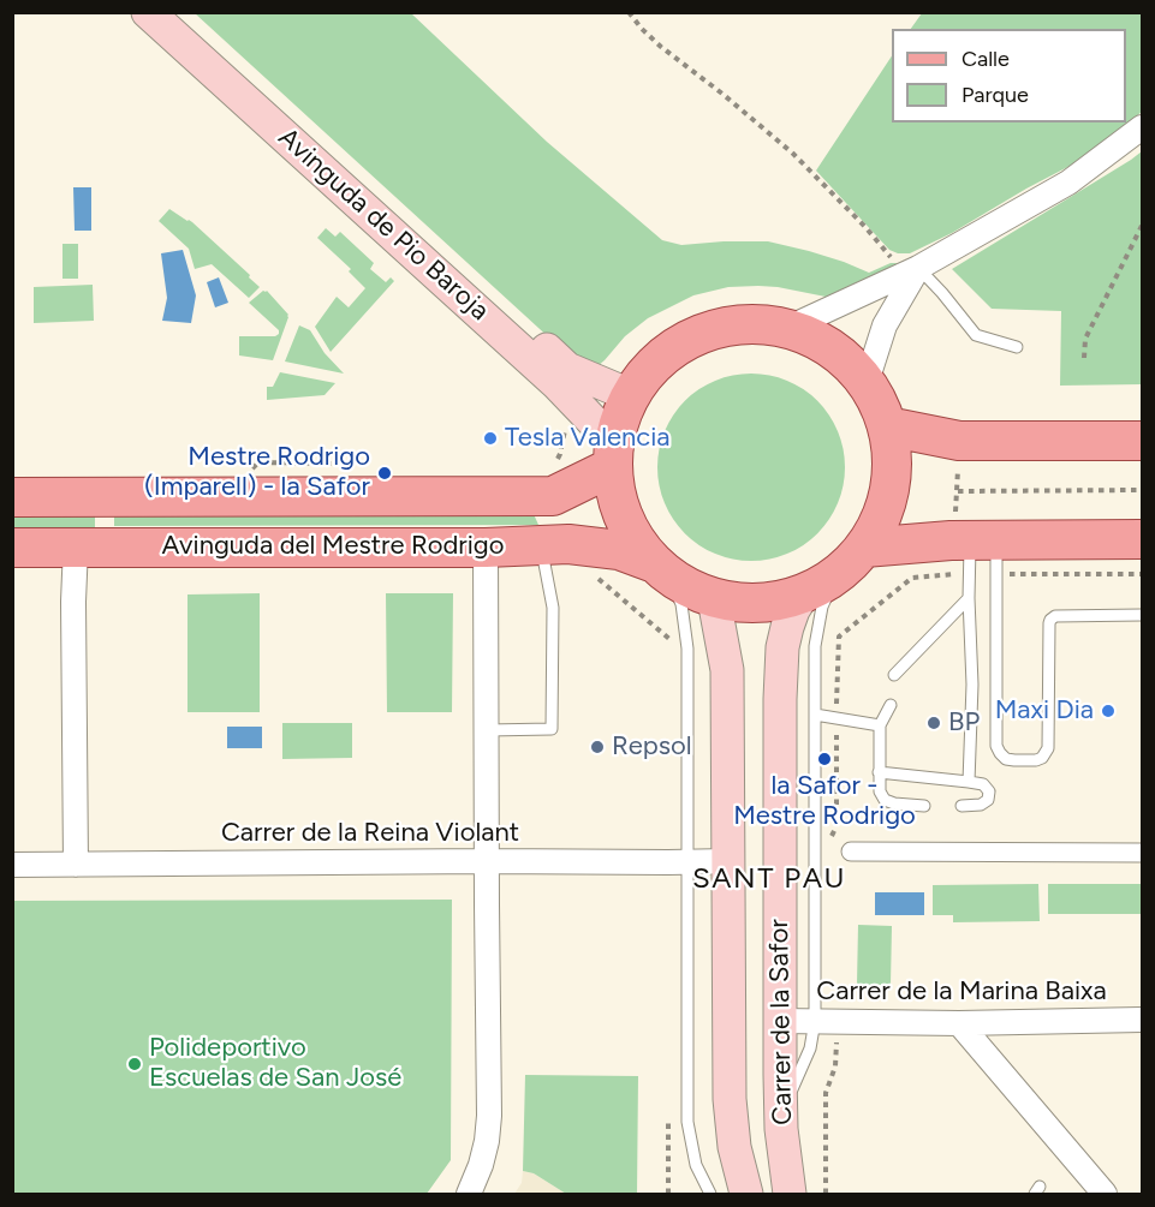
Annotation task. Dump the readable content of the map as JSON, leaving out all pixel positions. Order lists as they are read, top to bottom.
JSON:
{
  "streets": {
    "main road": ["Avinguda de Pio Baroja", "Avinguda del Mestre Rodrigo", "Carrer de la Safor"],
    "street": ["Carrer de la Reina Violant", "Carrer de la Marina Baixa"]
  },
  "crossings": [
    ["Avinguda de Pio Baroja", "Avinguda del Mestre Rodrigo"],
    ["Avinguda del Mestre Rodrigo", "Carrer de la Safor"],
    ["Carrer de la Reina Violant", "Carrer de la Safor"],
    ["Carrer de la Marina Baixa", "Carrer de la Safor"]
  ],
  "districts": ["SANT PAU"],
  "places": [
    "Tesla Valencia",
    "Mestre Rodrigo (Imparell) - la Safor",
    "Maxi Dia",
    "BP",
    "Repsol",
    "la Safor - Mestre Rodrigo",
    "Polideportivo Escuelas de San José"
  ],
  "legend": ["Calle", "Parque"]
}
